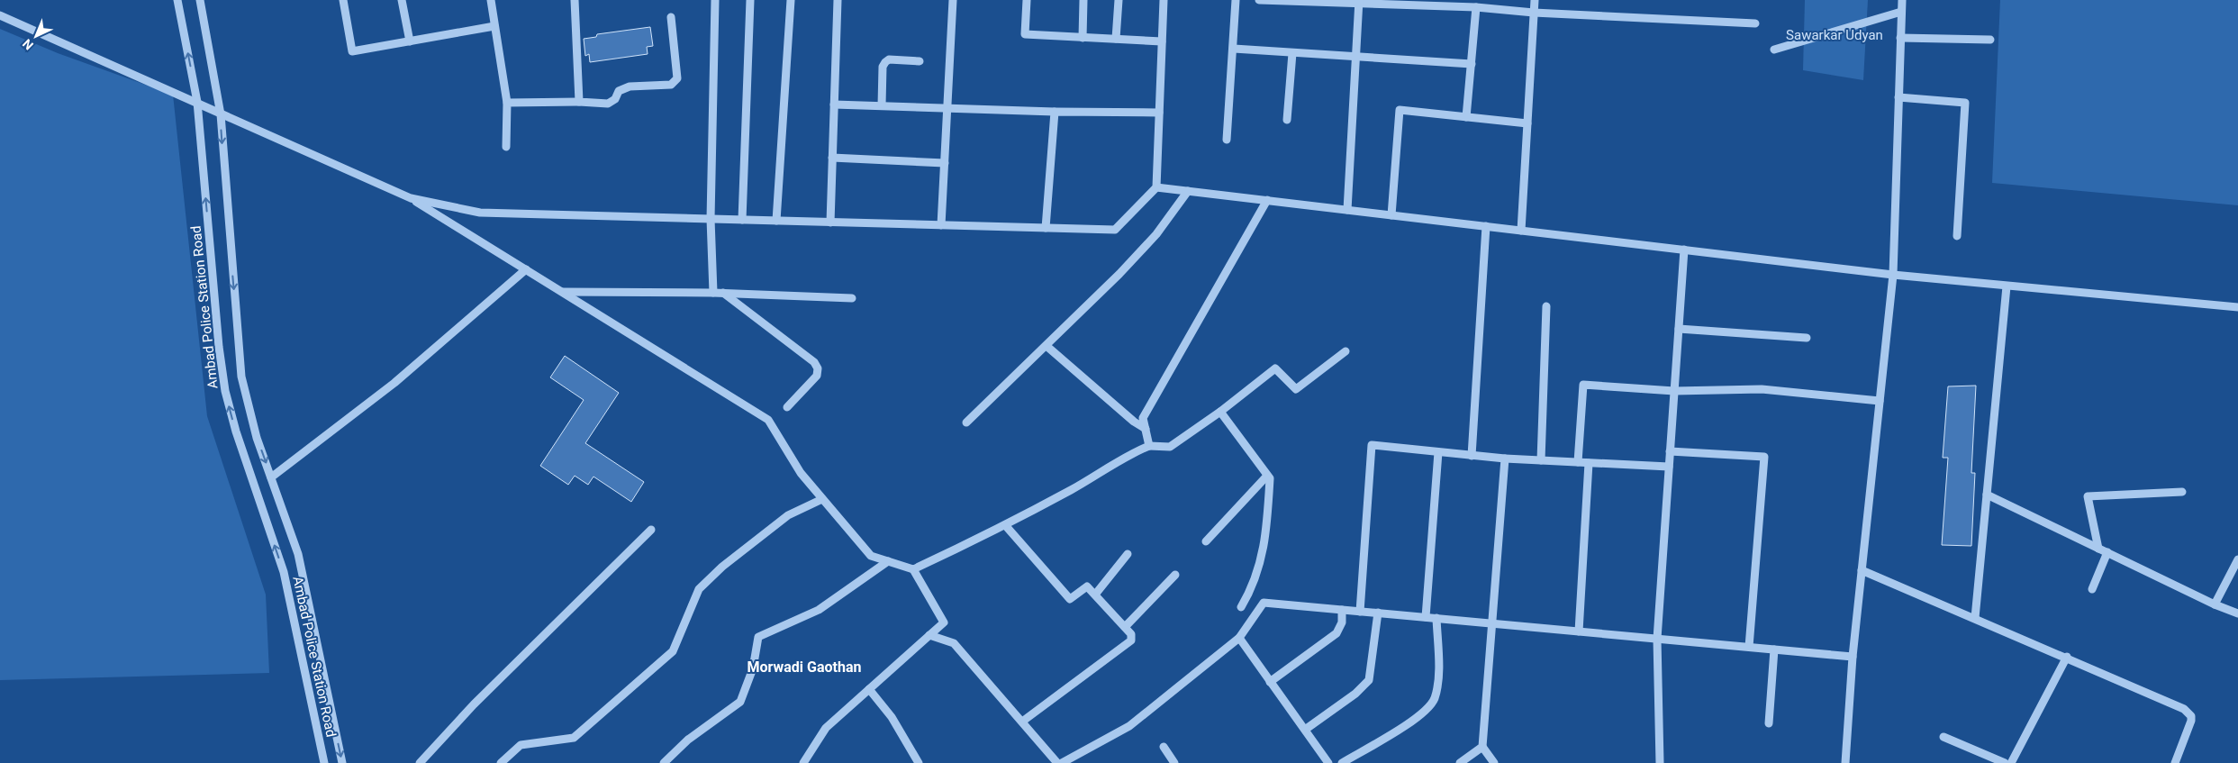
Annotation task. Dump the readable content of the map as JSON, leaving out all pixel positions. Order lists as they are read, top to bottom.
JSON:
{
  "streets": {
    "street": ["Ambad Police Station Road"]
  },
  "districts": ["Morwadi Gaothan"],
  "parks": ["Sawarkar Udyan"],
  "north": "bottom left"
}
